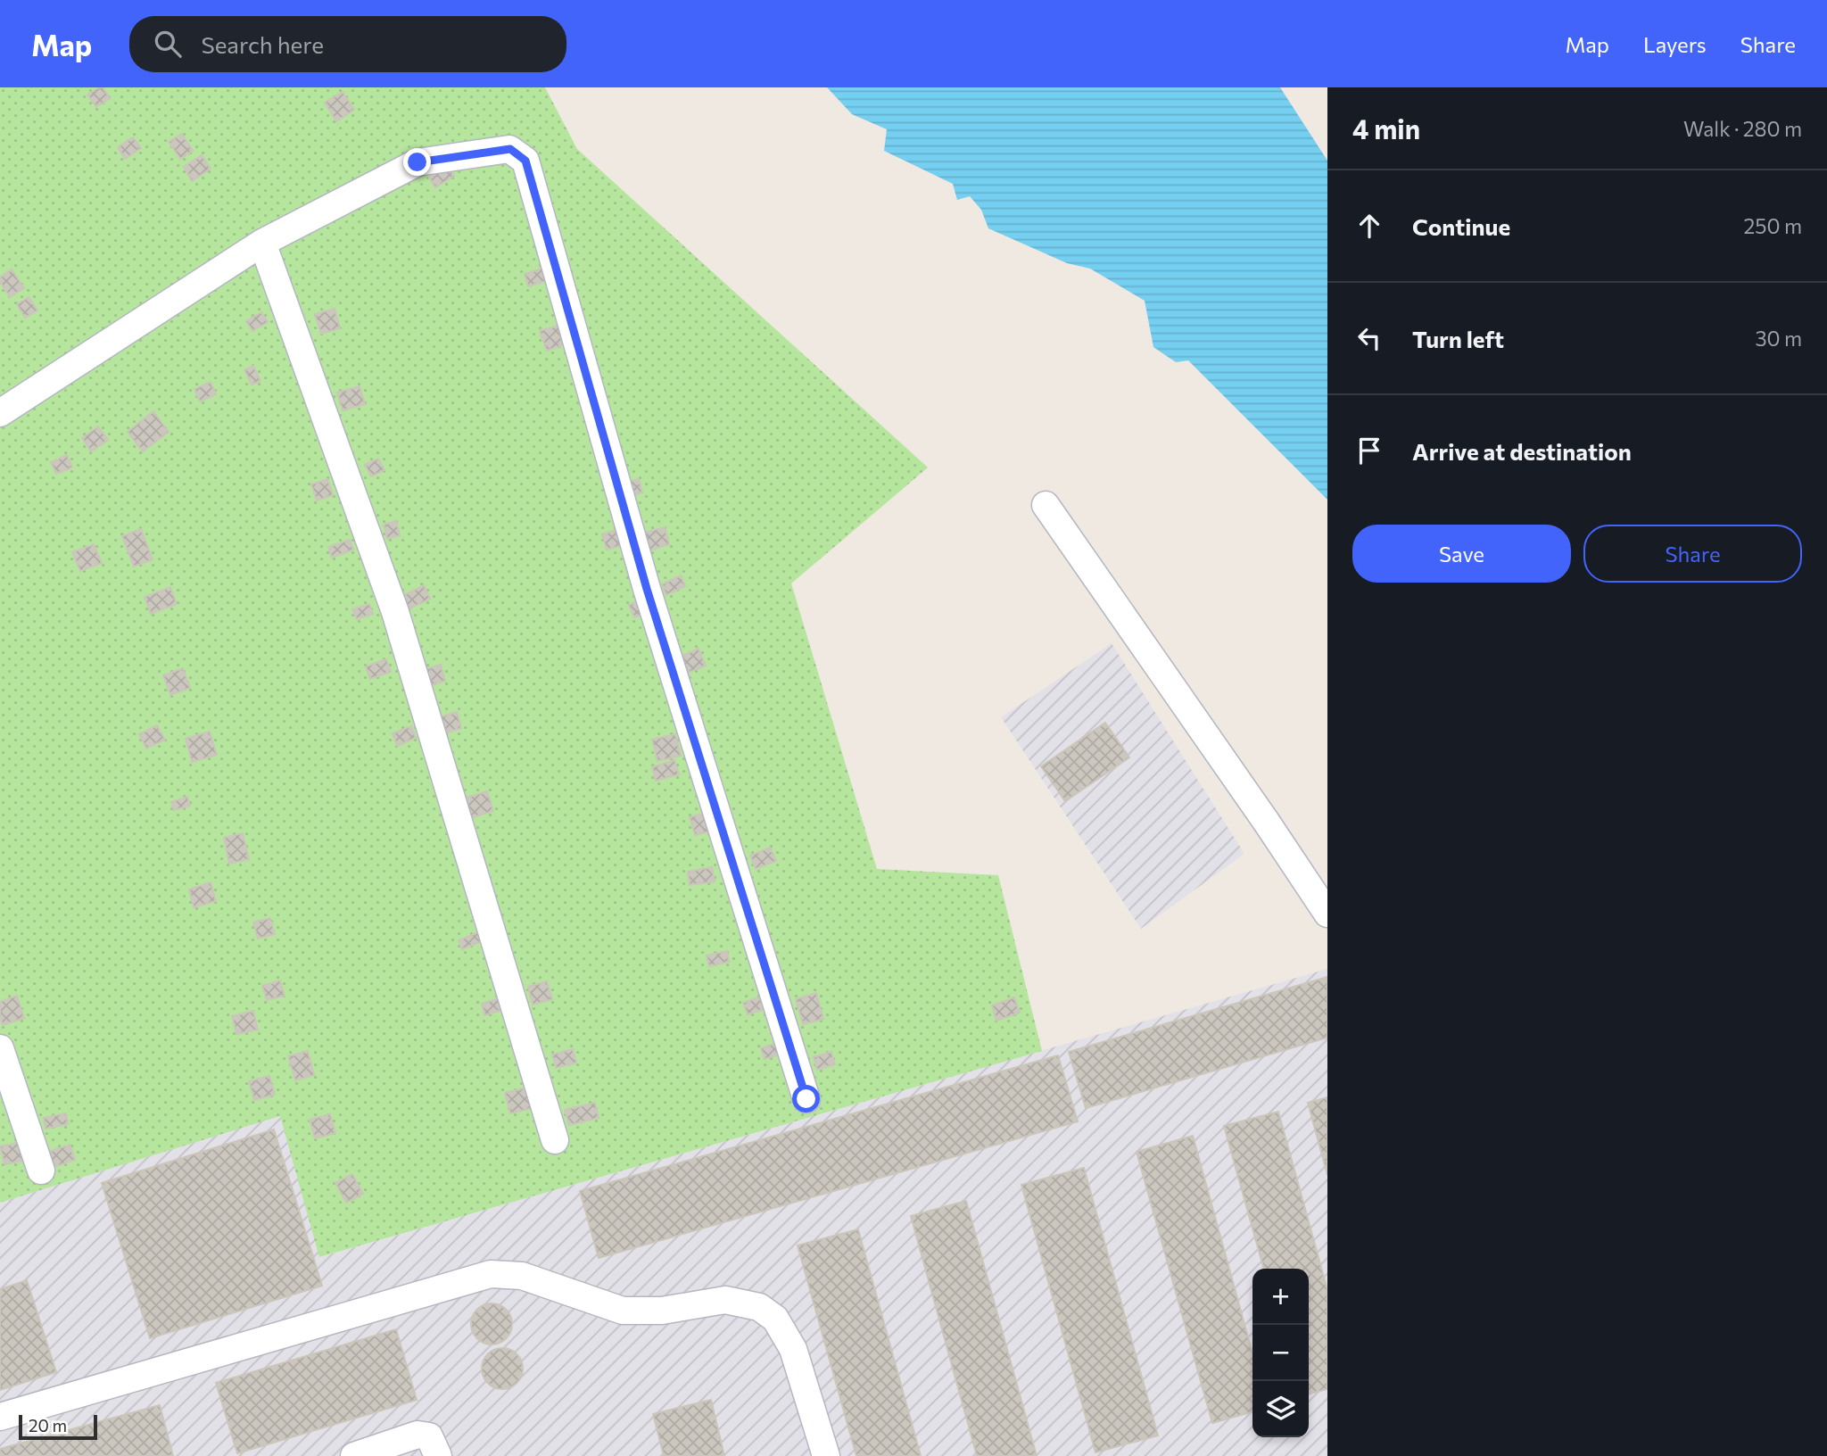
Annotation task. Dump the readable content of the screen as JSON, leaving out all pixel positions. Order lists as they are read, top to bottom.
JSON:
{
  "scale_bar": "20 m",
  "page": {
    "header": "Map",
    "search": "Search here",
    "nav": ["Map", "Layers", "Share"],
    "heading": ["4 min", "Walk · 280 m"],
    "list": [
      ["Continue", "250 m"],
      ["Turn left", "30 m"],
      "Arrive at destination"
    ],
    "buttons": ["Save", "Share"],
    "map_buttons": ["+", "−"],
    "scale": "20 m"
  }
}
